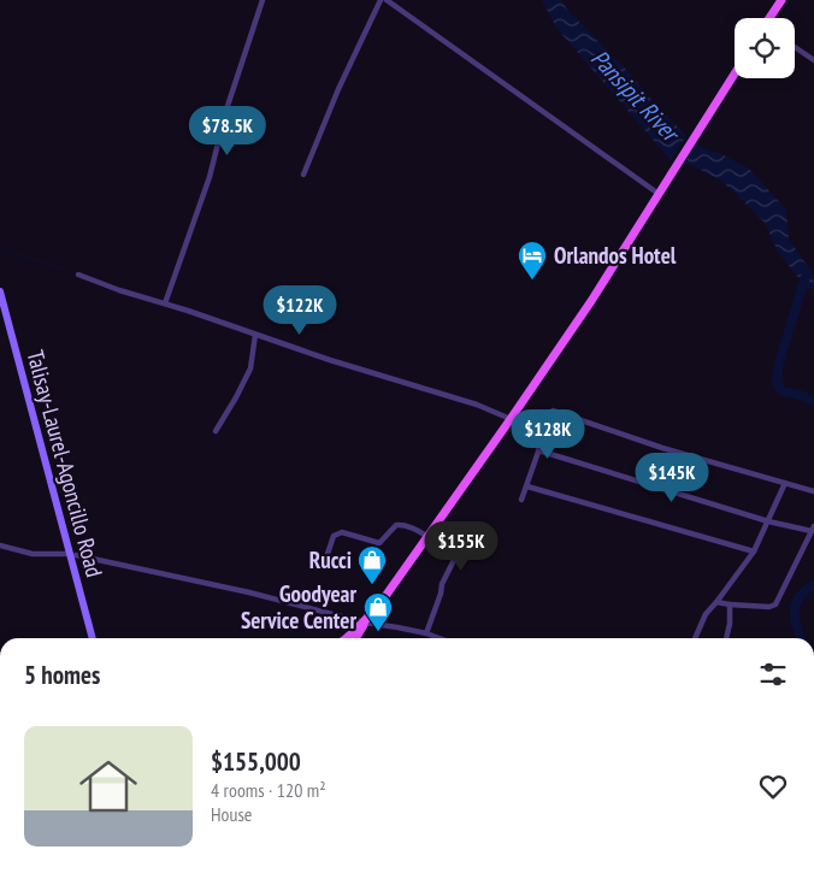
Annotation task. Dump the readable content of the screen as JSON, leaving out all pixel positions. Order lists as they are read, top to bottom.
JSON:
{
  "streets": {
    "main road": ["Talisay-Laurel-Agoncillo Road"]
  },
  "water": ["Pansipit River"],
  "places": {
    "hotel": ["Orlandos Hotel"],
    "shop": ["Rucci", "Goodyear Service Center"]
  },
  "page": {
    "price": [
      "$78.5K",
      "$122K",
      "$128K",
      "$145K",
      "$155K"
    ],
    "heading": "5 homes",
    "list": [
      {
        "name": "$155,000",
        "note": "4 rooms · 120 m² · House"
      }
    ]
  }
}
